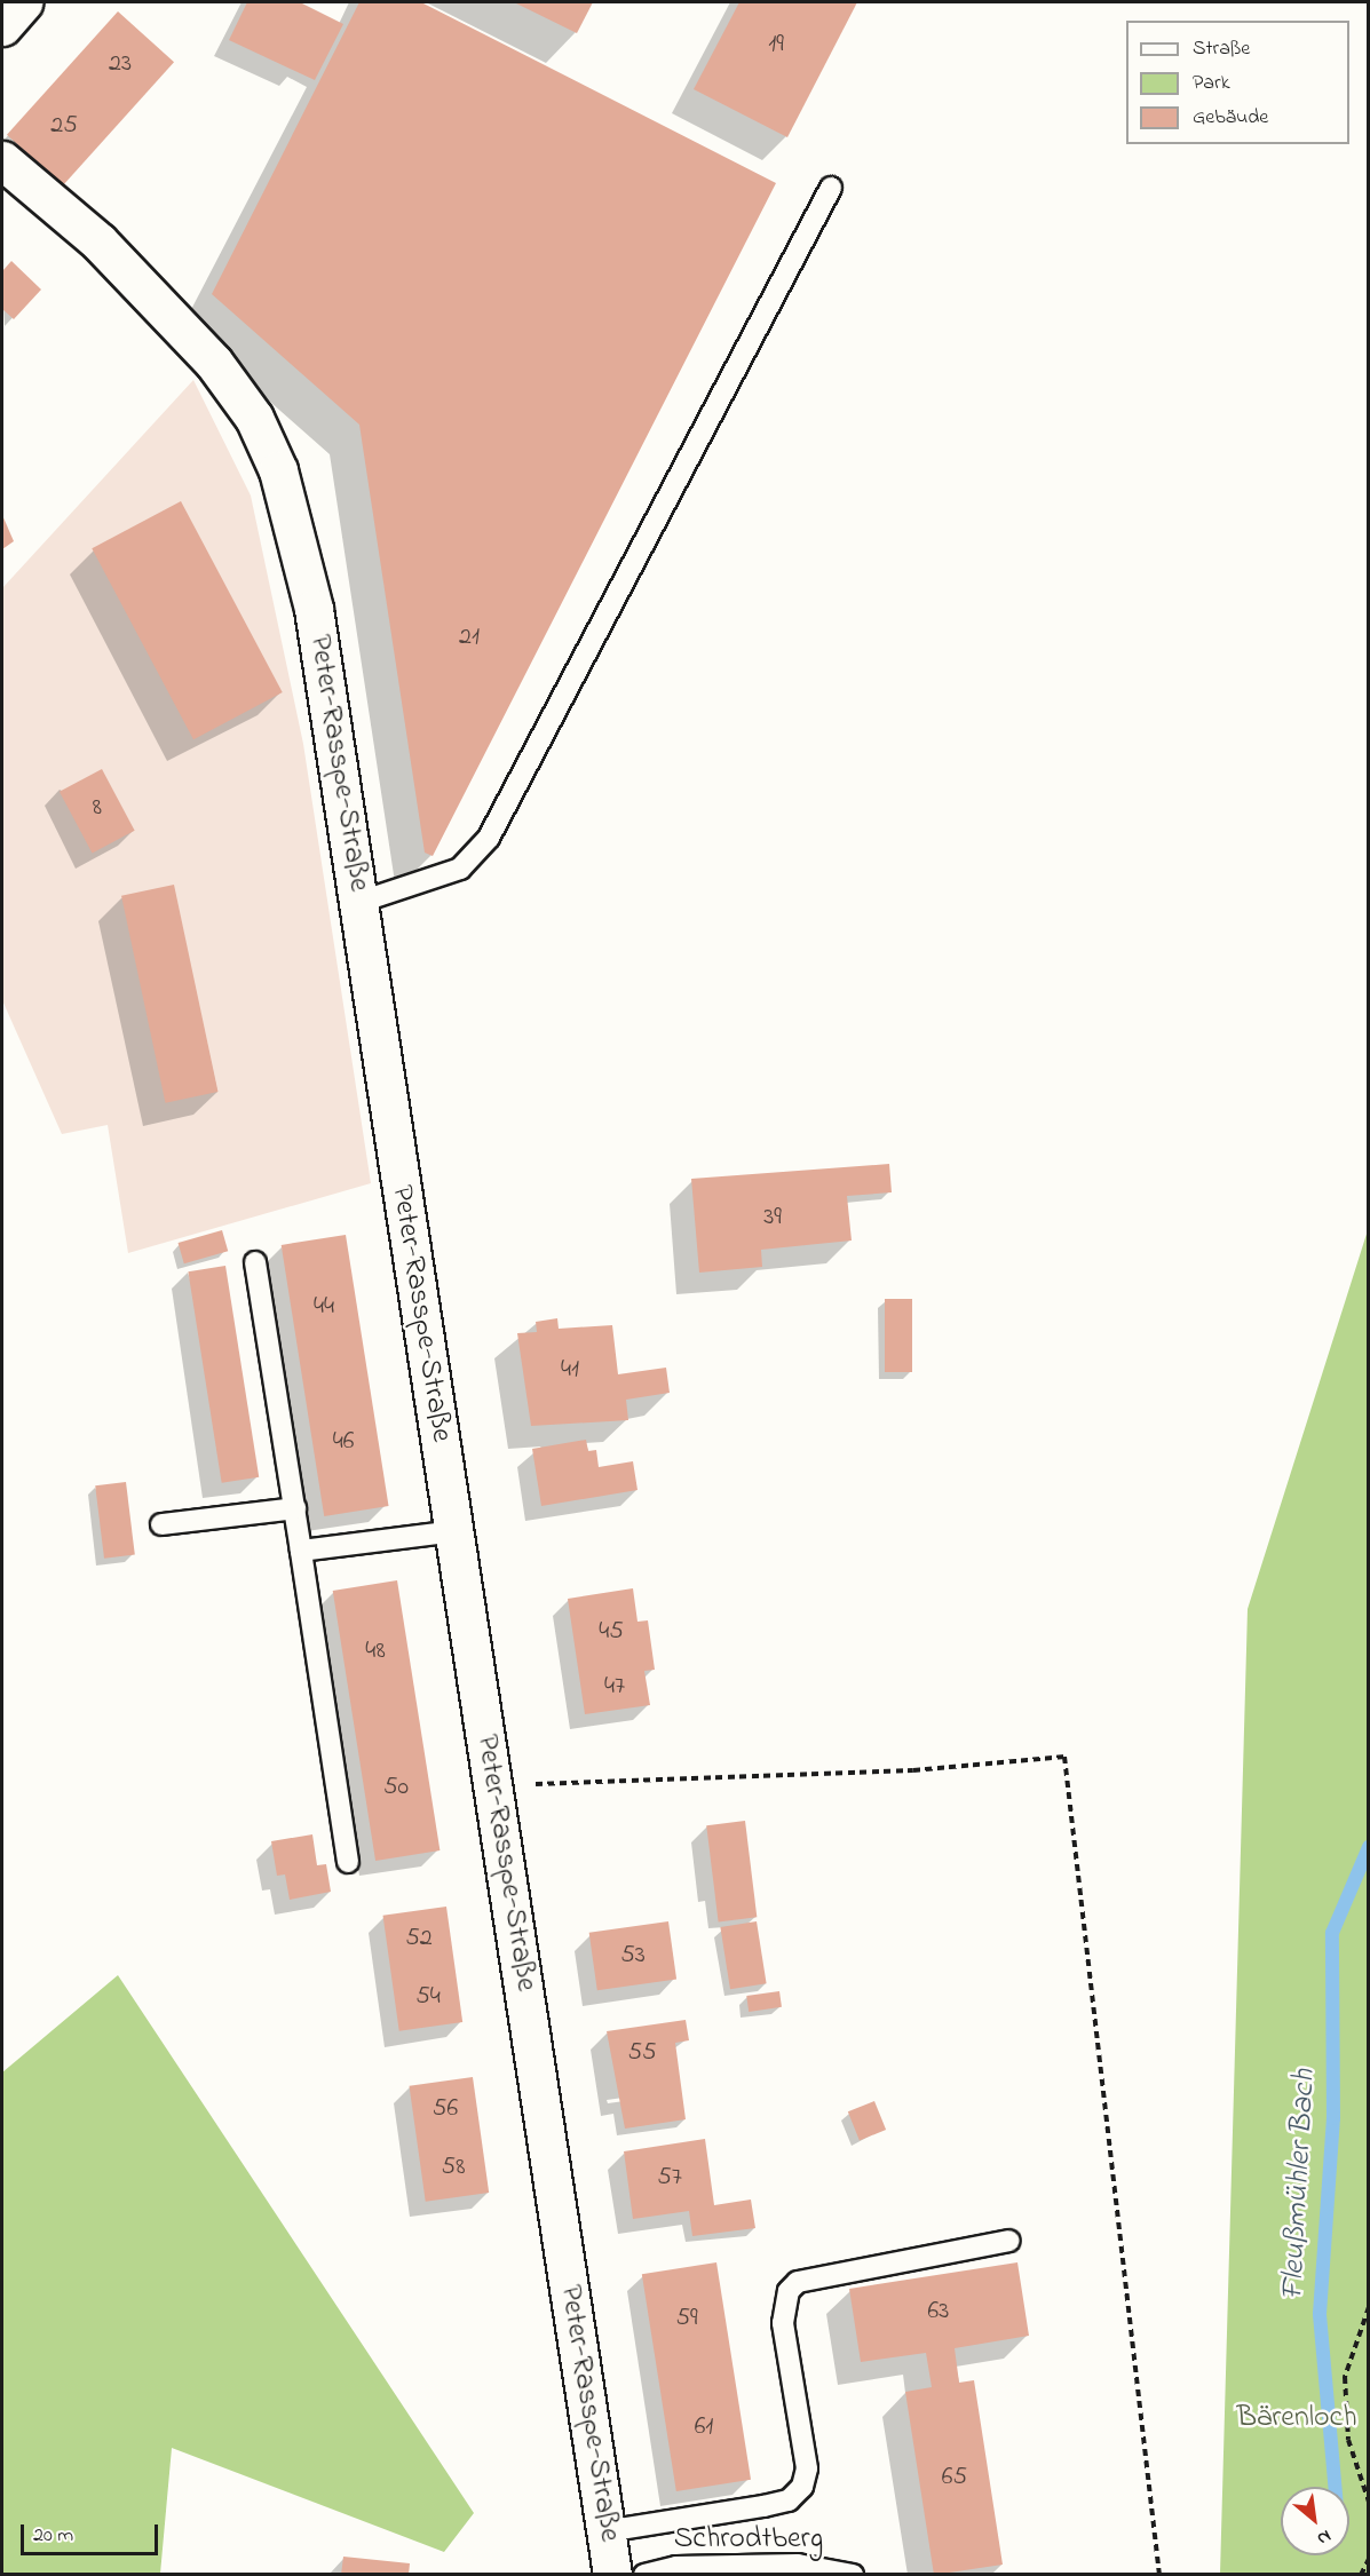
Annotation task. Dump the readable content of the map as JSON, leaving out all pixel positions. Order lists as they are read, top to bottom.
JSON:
{
  "streets": {
    "street": ["Peter-Rasspe-Straße"],
    "lane": ["Schrodtberg"]
  },
  "water": ["Fleußmühler Bach"],
  "parks": ["Bärenloch"],
  "house_numbers": [
    "19",
    "23",
    "25",
    "21",
    "8",
    "39",
    "44",
    "41",
    "46",
    "45",
    "48",
    "47",
    "50",
    "52",
    "53",
    "54",
    "55",
    "56",
    "58",
    "57",
    "63",
    "59",
    "61",
    "65"
  ],
  "legend": ["Straße", "Park", "Gebäude"],
  "scale_bar": "20 m",
  "north": "bottom right"
}
